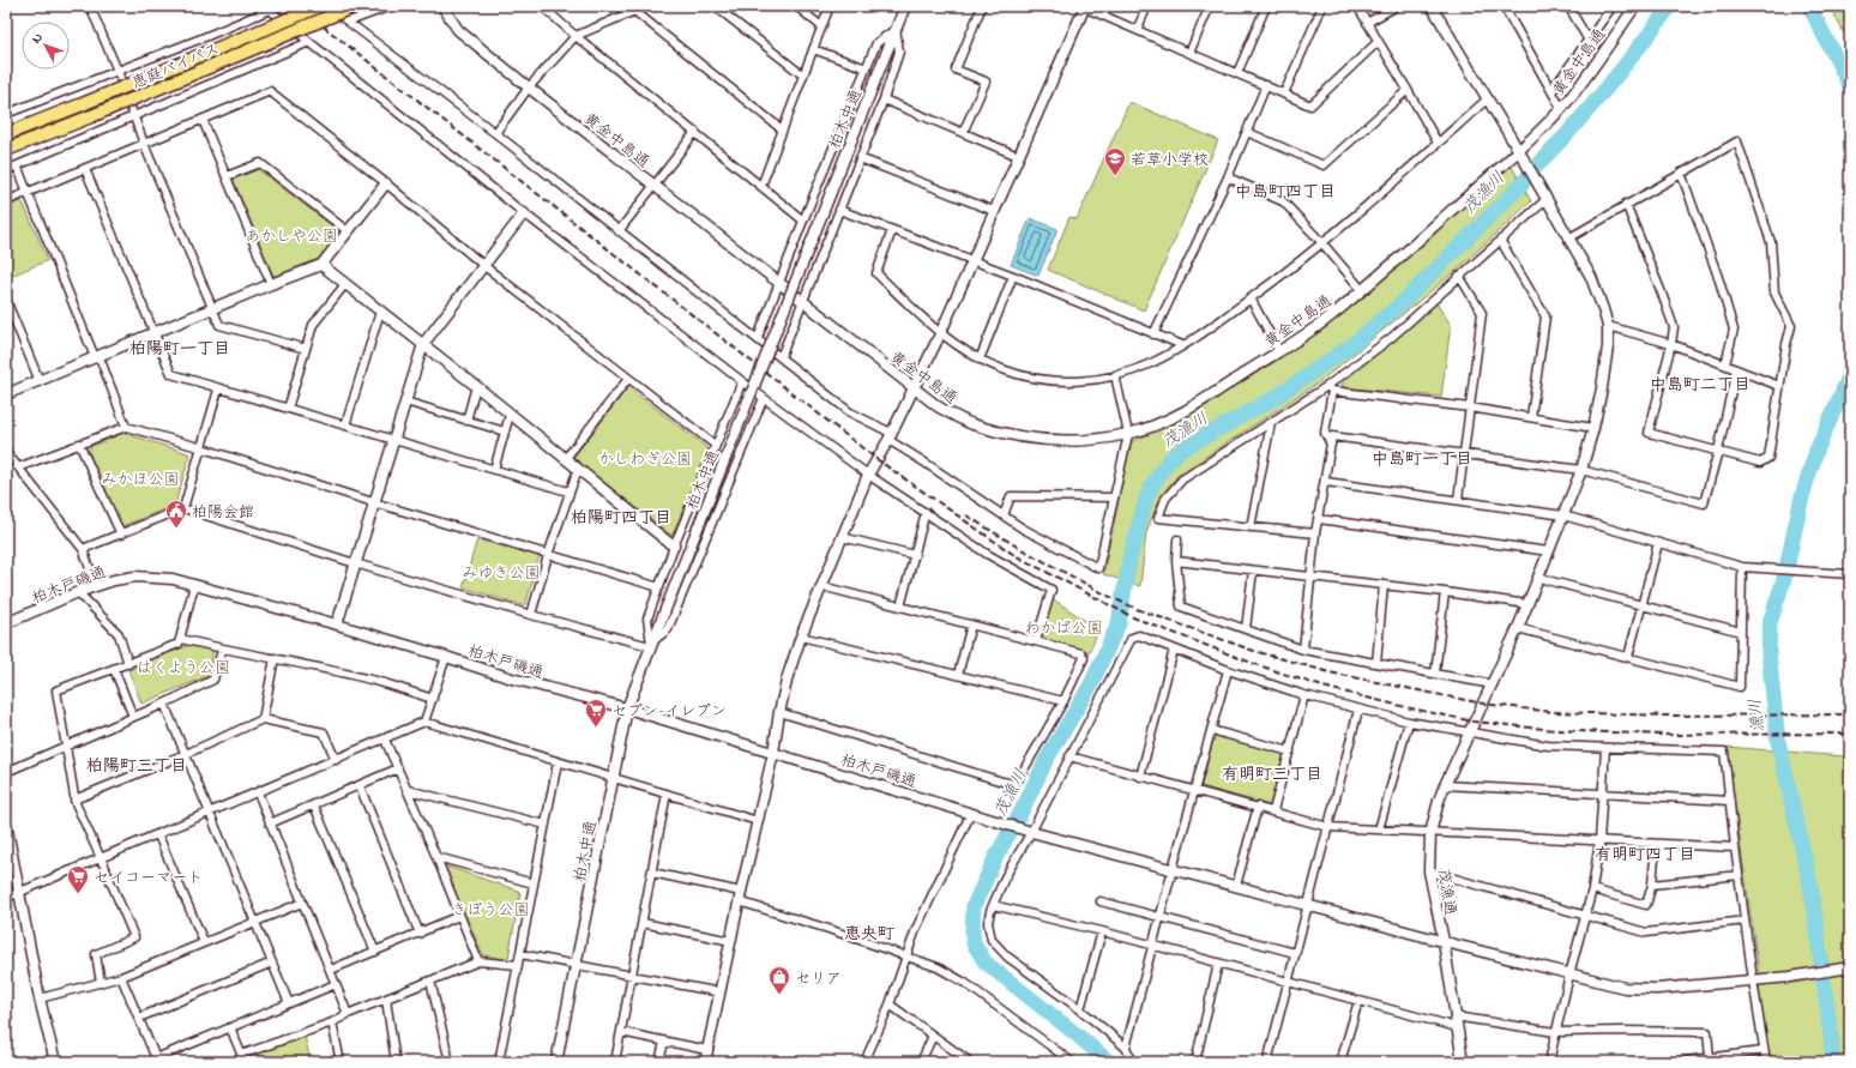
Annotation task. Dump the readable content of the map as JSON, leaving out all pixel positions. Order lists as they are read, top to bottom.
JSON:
{
  "streets": {
    "highway": ["恵庭バイパス"],
    "street": [
      "黄金中島通",
      "柏木中通",
      "柏木戸磯通",
      "茂漁通"
    ]
  },
  "crossings": [
    ["黄金中島通", "茂漁通"],
    ["柏木中通", "柏木戸磯通"],
    ["柏木戸磯通", "茂漁通"]
  ],
  "districts": [
    "中島町四丁目",
    "柏陽町一丁目",
    "中島町二丁目",
    "中島町一丁目",
    "柏陽町四丁目",
    "柏陽町三丁目",
    "有明町三丁目",
    "有明町四丁目",
    "恵央町"
  ],
  "water": ["茂漁川", "漁川"],
  "parks": [
    "あかしや公園",
    "かしわぎ公園",
    "みかほ公園",
    "みゆき公園",
    "わかば公園",
    "はくよう公園",
    "きぼう公園"
  ],
  "places": {
    "school or university": ["若草小学校"],
    "public building": ["柏陽会館"],
    "supermarket": ["セブン-イレブン", "セイコーマート"],
    "shop": ["セリア"]
  },
  "north": "top left"
}
